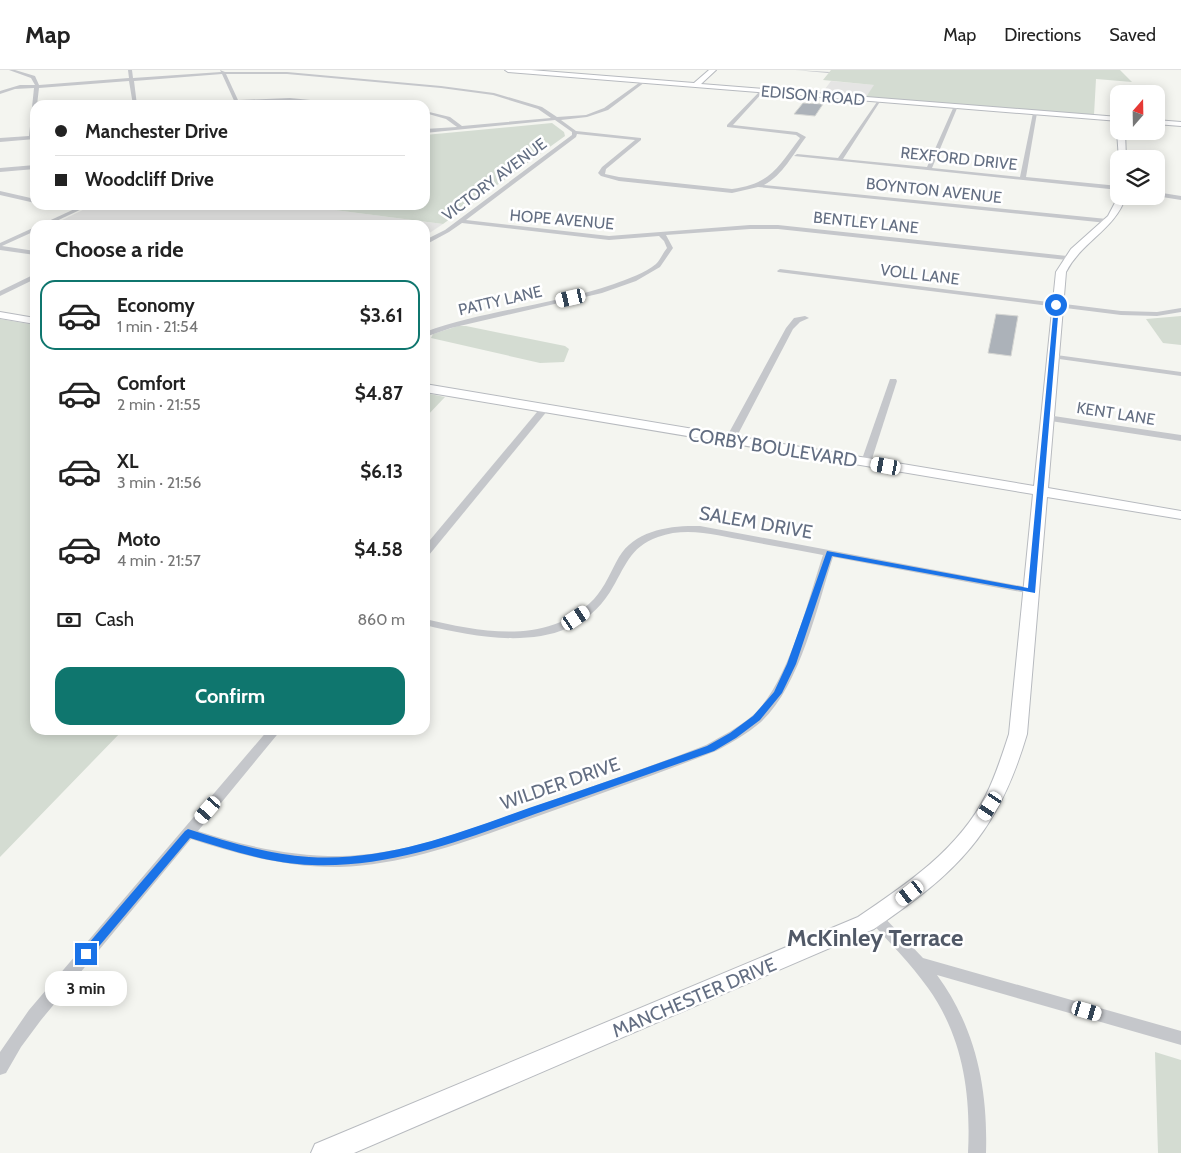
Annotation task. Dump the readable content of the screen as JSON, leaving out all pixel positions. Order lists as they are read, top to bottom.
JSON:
{
  "streets": {
    "street": [
      "EDISON ROAD",
      "REXFORD DRIVE",
      "VICTORY AVENUE",
      "BOYNTON AVENUE",
      "HOPE AVENUE",
      "BENTLEY LANE",
      "VOLL LANE",
      "PATTY LANE",
      "KENT LANE",
      "CORBY BOULEVARD",
      "SALEM DRIVE",
      "WILDER DRIVE",
      "MANCHESTER DRIVE"
    ]
  },
  "crossings": [
    ["VICTORY AVENUE", "HOPE AVENUE"],
    ["BOYNTON AVENUE", "MANCHESTER DRIVE"],
    ["HOPE AVENUE", "BENTLEY LANE"],
    ["HOPE AVENUE", "PATTY LANE"],
    ["BENTLEY LANE", "PATTY LANE"],
    ["BENTLEY LANE", "MANCHESTER DRIVE"],
    ["VOLL LANE", "MANCHESTER DRIVE"],
    ["KENT LANE", "MANCHESTER DRIVE"],
    ["CORBY BOULEVARD", "MANCHESTER DRIVE"],
    ["SALEM DRIVE", "WILDER DRIVE"],
    ["SALEM DRIVE", "MANCHESTER DRIVE"]
  ],
  "districts": ["McKinley Terrace"],
  "north": "top",
  "page": {
    "header": "Map",
    "nav": ["Map", "Directions", "Saved"],
    "banner": ["Manchester Drive", "Woodcliff Drive"],
    "heading": "Choose a ride",
    "list": [
      {
        "name": "Economy",
        "note": "1 min · 21:54",
        "value": "$3.61"
      },
      {
        "name": "Comfort",
        "note": "2 min · 21:55",
        "value": "$4.87"
      },
      {
        "name": "XL",
        "note": "3 min · 21:56",
        "value": "$6.13"
      },
      {
        "name": "Moto",
        "note": "4 min · 21:57",
        "value": "$4.58"
      }
    ],
    "pay": ["Cash", "860 m"],
    "buttons": "Confirm",
    "bubble": "3 min"
  }
}
